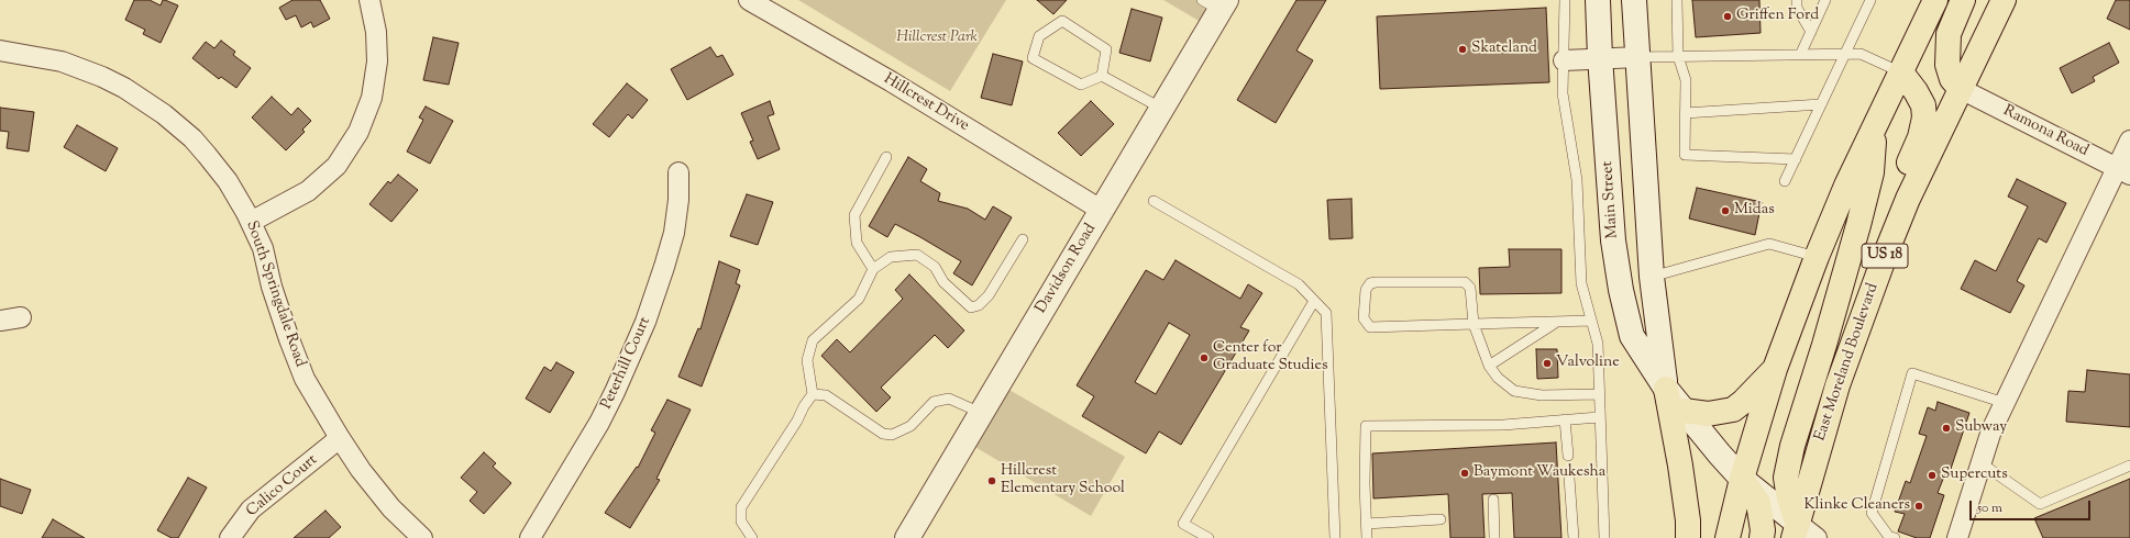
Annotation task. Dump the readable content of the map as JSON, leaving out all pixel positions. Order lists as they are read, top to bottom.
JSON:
{
  "streets": {
    "main road": [
      "Main Street",
      "US 18",
      "Davidson Road",
      "East Moreland Boulevard"
    ],
    "street": [
      "Hillcrest Drive",
      "Ramona Road",
      "South Springdale Road",
      "Peterhill Court",
      "Calico Court"
    ]
  },
  "crossings": [
    ["Hillcrest Drive", "Davidson Road"],
    ["Ramona Road", "East Moreland Boulevard"],
    ["Main Street", "East Moreland Boulevard"],
    ["South Springdale Road", "Calico Court"]
  ],
  "parks": ["Hillcrest Park"],
  "places": [
    "Griffen Ford",
    "Skateland",
    "Midas",
    "Center for Graduate Studies",
    "Valvoline",
    "Subway",
    "Baymont Waukesha",
    "Supercuts",
    "Hillcrest Elementary School",
    "Klinke Cleaners"
  ],
  "scale_bar": "50 m"
}
